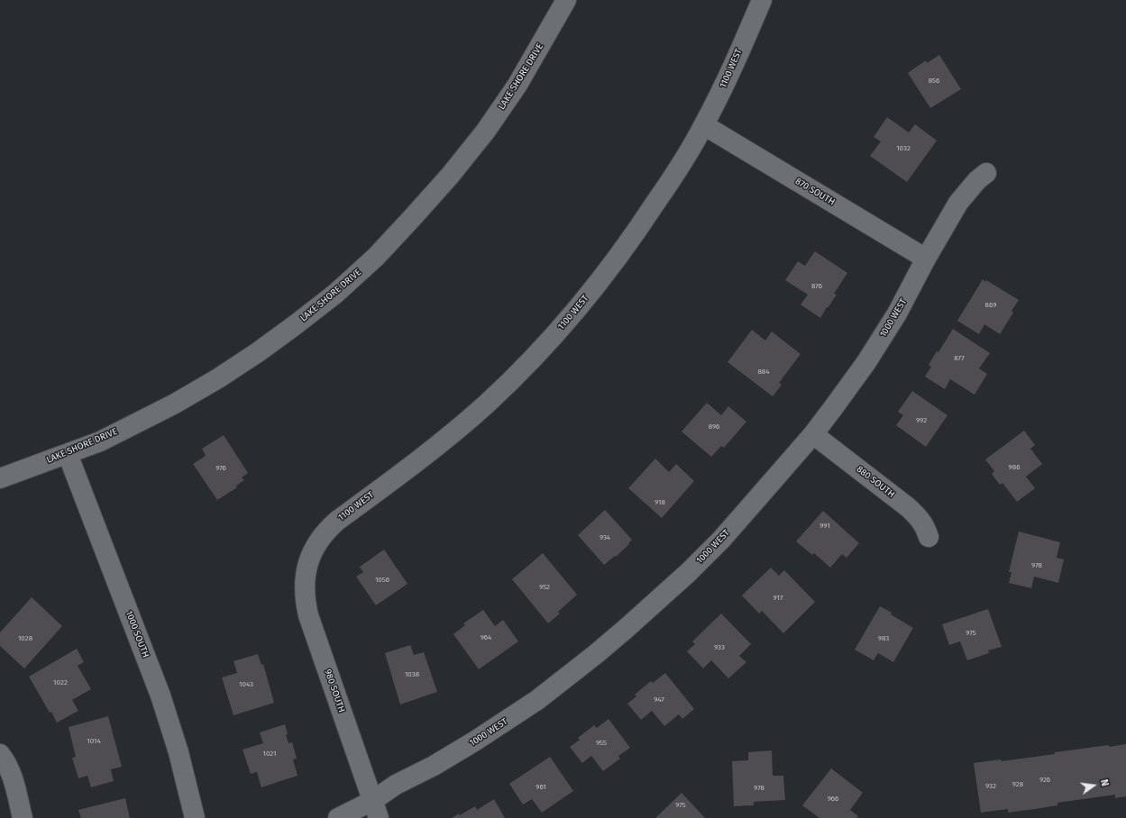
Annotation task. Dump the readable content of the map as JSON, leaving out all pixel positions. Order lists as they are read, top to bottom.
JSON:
{
  "streets": {
    "street": [
      "1100 WEST",
      "LAKE SHORE DRIVE",
      "870 SOUTH",
      "1000 WEST",
      "880 SOUTH",
      "1000 SOUTH",
      "980 SOUTH"
    ]
  },
  "crossings": [
    ["1100 WEST", "870 SOUTH"],
    ["1100 WEST", "980 SOUTH"],
    ["LAKE SHORE DRIVE", "1000 SOUTH"],
    ["870 SOUTH", "1000 WEST"],
    ["1000 WEST", "880 SOUTH"],
    ["1000 WEST", "980 SOUTH"]
  ],
  "house_numbers": [
    "856",
    "1032",
    "876",
    "869",
    "877",
    "884",
    "992",
    "896",
    "986",
    "976",
    "918",
    "991",
    "934",
    "978",
    "1056",
    "952",
    "917",
    "975",
    "964",
    "1028",
    "983",
    "933",
    "1038",
    "1022",
    "1043",
    "947",
    "1014",
    "955",
    "1021",
    "926",
    "928",
    "932",
    "961",
    "978",
    "966",
    "975"
  ],
  "north": "right"
}
